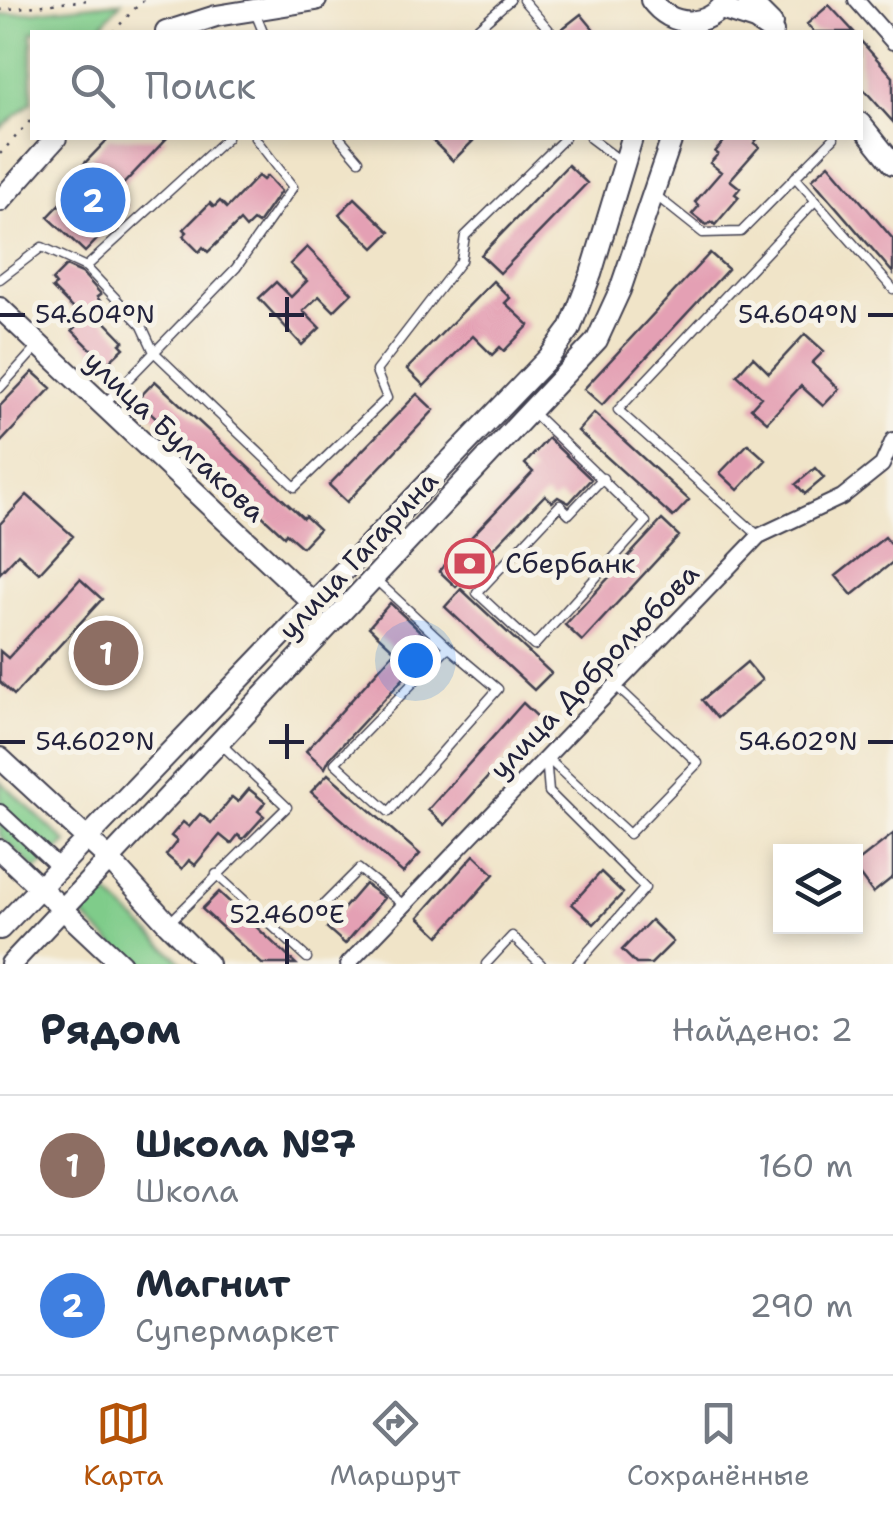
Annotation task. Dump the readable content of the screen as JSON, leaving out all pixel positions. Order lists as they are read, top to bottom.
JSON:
{
  "streets": {
    "street": ["улица Булгакова", "улица Гагарина", "улица Добролюбова"]
  },
  "crossings": [
    ["улица Булгакова", "улица Гагарина"]
  ],
  "places": {
    "bank": ["Сбербанк"]
  },
  "page": {
    "search": "Поиск",
    "pins": ["2", "1"],
    "heading": ["Рядом", "Найдено: 2"],
    "list": [
      {
        "mark": "1",
        "name": "Школа №7",
        "note": "Школа",
        "value": "160 m"
      },
      {
        "mark": "2",
        "name": "Магнит",
        "note": "Супермаркет",
        "value": "290 m"
      }
    ],
    "nav": ["Карта", "Маршрут", "Сохранённые"]
  },
  "coordinates": ["54.604°N", "54.602°N", "52.460°E"]
}
